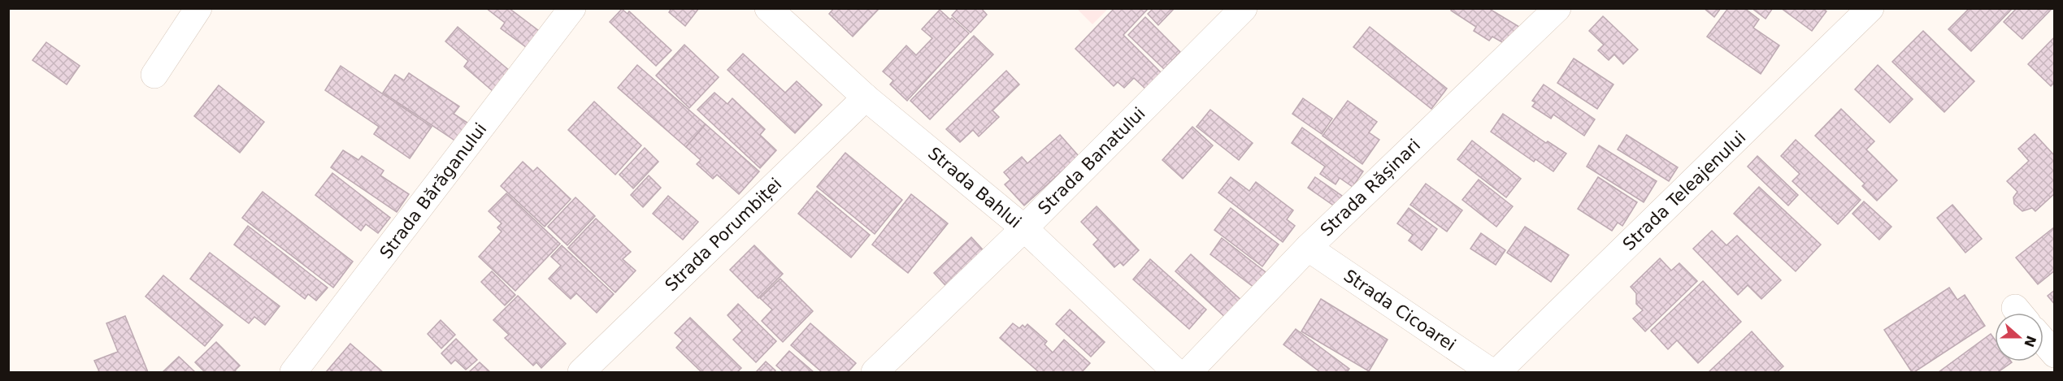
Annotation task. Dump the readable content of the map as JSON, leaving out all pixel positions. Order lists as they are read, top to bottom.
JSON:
{
  "streets": {
    "street": [
      "Strada Banatului",
      "Strada Bahlui",
      "Strada Rășinari",
      "Strada Bărăganului",
      "Strada Teleajenului",
      "Strada Porumbiței",
      "Strada Cicoarei"
    ]
  },
  "crossings": [
    ["Strada Banatului", "Strada Bahlui"],
    ["Strada Bahlui", "Strada Porumbiței"],
    ["Strada Rășinari", "Strada Cicoarei"]
  ],
  "north": "right"
}
